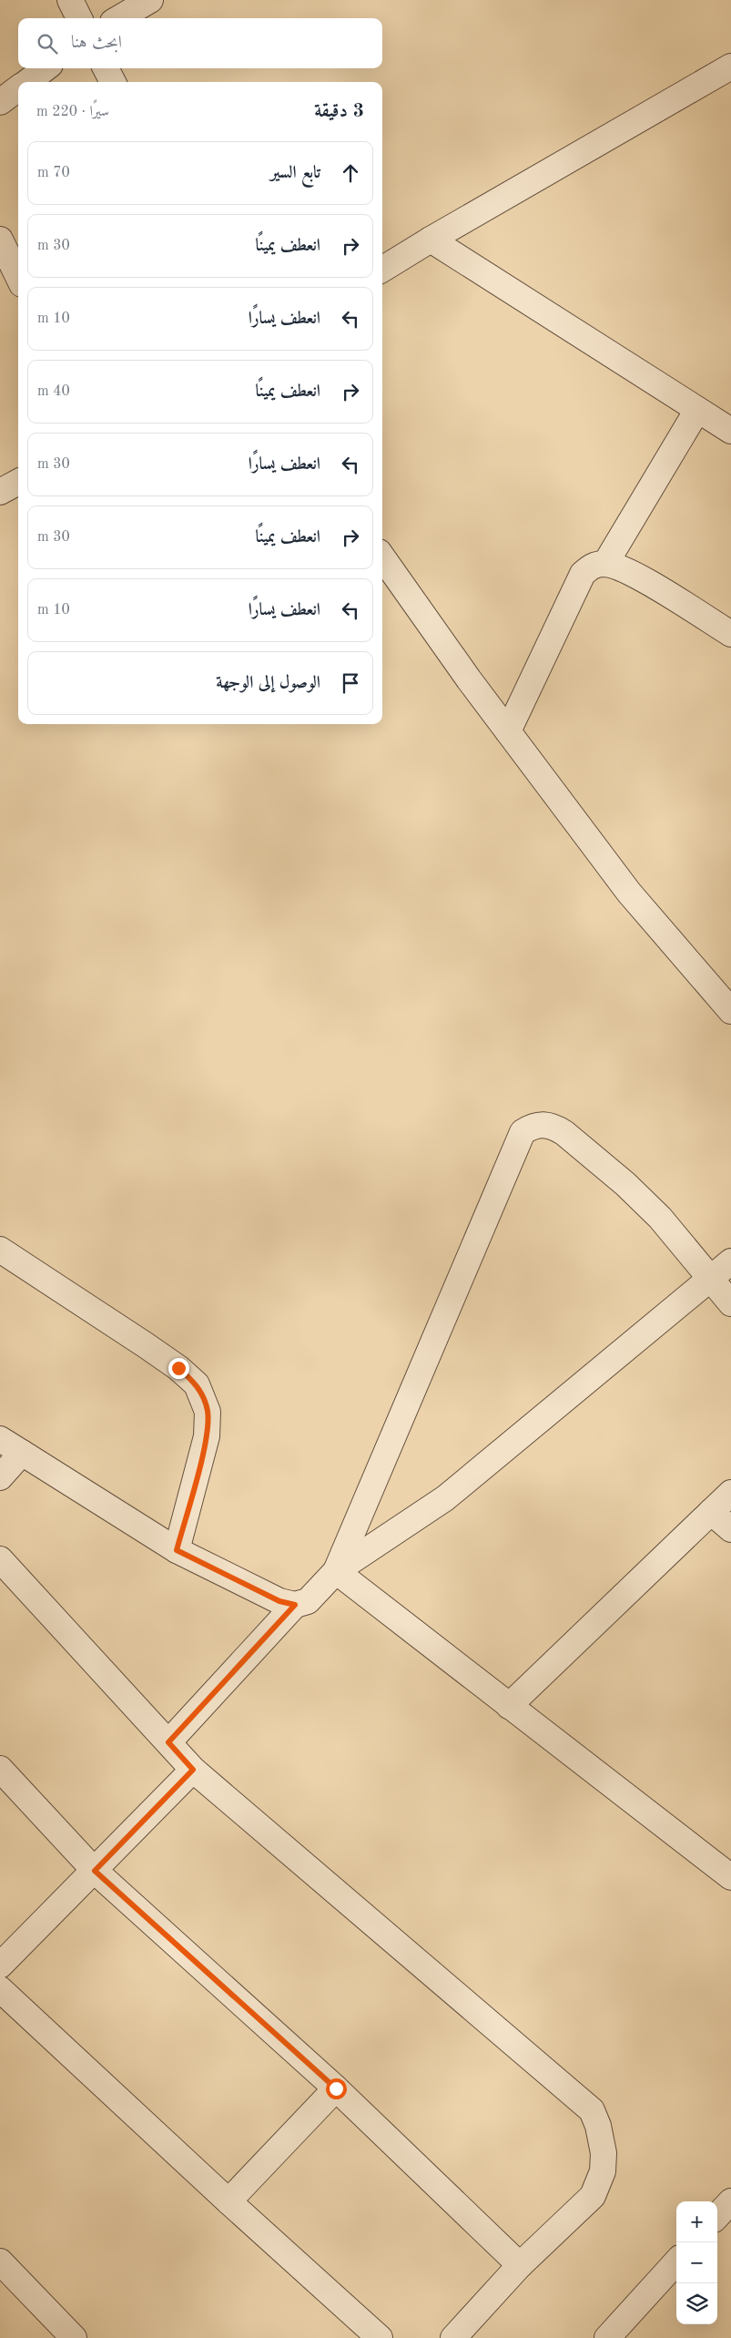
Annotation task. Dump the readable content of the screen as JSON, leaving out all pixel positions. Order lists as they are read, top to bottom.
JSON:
{
  "page": {
    "search": "ابحث هنا",
    "heading": ["3 دقيقة", "سيرًا · 220 m"],
    "list": [
      ["تابع السير", "70 m"],
      ["انعطف يمينًا", "30 m"],
      ["انعطف يسارًا", "10 m"],
      ["انعطف يمينًا", "40 m"],
      ["انعطف يسارًا", "30 m"],
      ["انعطف يمينًا", "30 m"],
      ["انعطف يسارًا", "10 m"],
      "الوصول إلى الوجهة"
    ],
    "map_buttons": ["+", "−"]
  }
}
